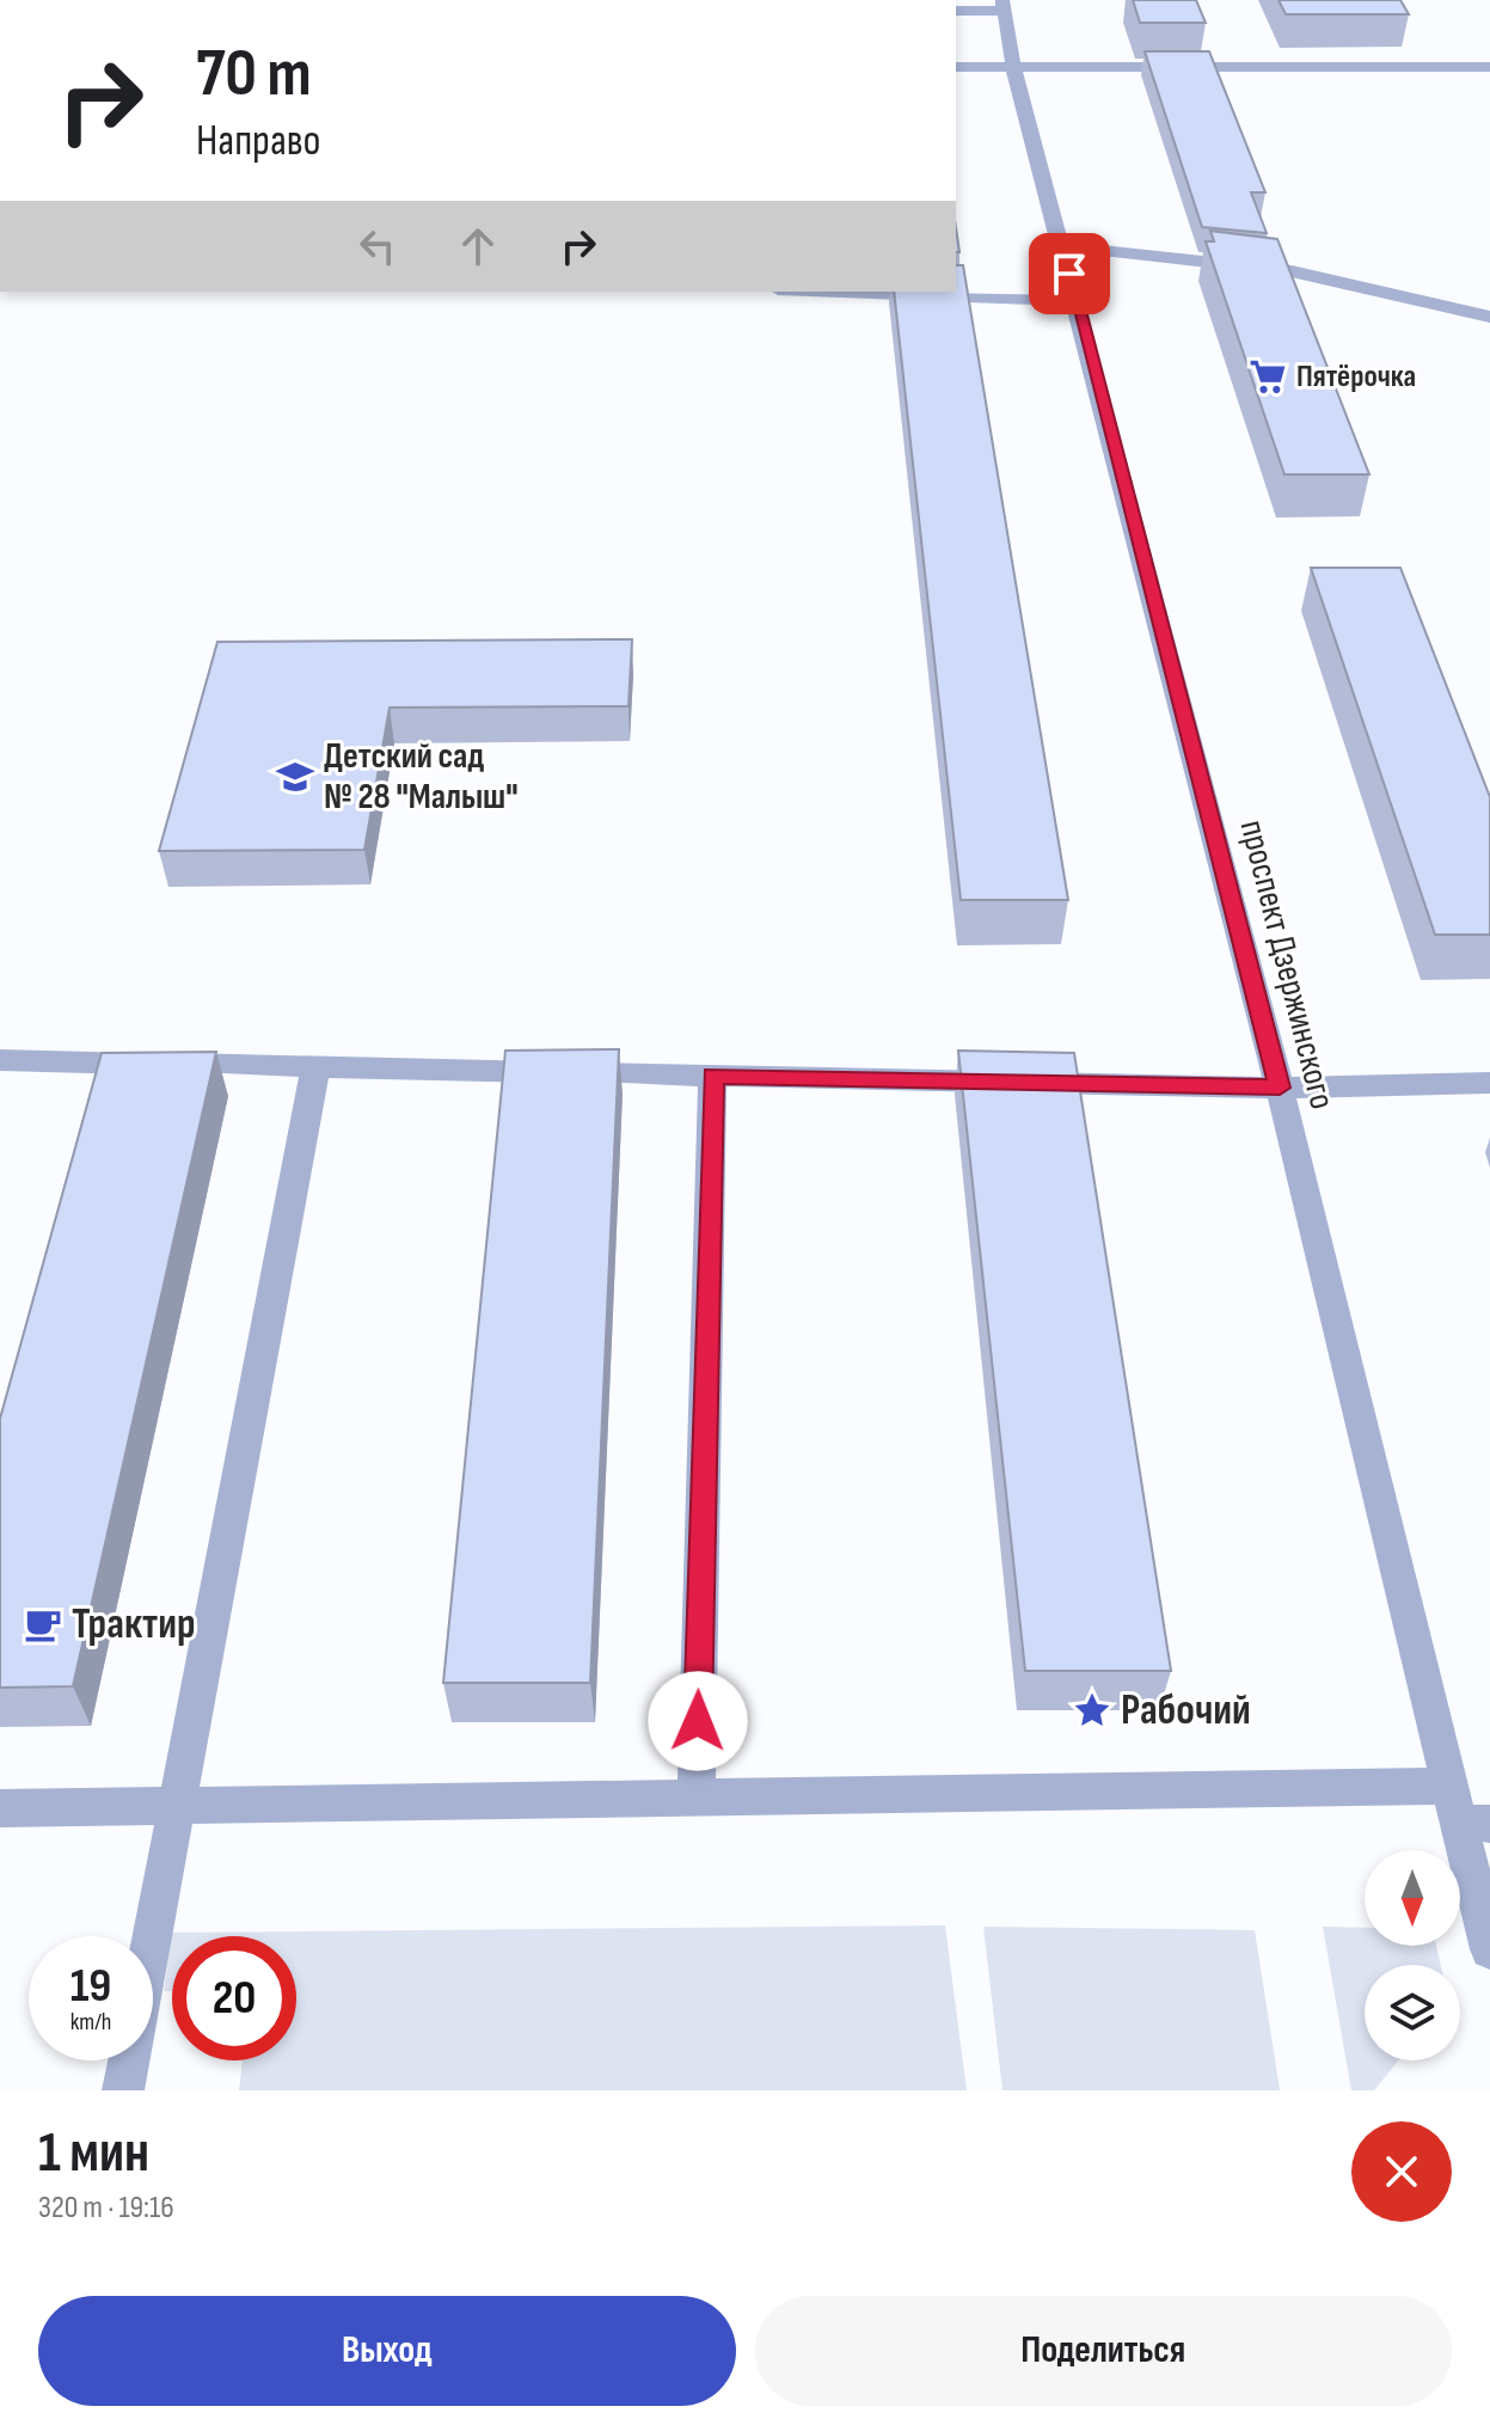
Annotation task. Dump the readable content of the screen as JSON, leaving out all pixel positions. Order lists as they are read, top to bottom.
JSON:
{
  "streets": {
    "street": ["проспект Дзержинского"]
  },
  "places": {
    "supermarket": ["Пятёрочка"],
    "school or university": ["Детский сад № 28 \"Малыш\""],
    "cafe": ["Трактир"],
    "place": ["Рабочий"]
  },
  "north": "bottom",
  "page": {
    "turn": ["70 m", "Направо"],
    "speed": "19 km/h",
    "limit": "20",
    "heading": ["1 мин", "320 m · 19:16"],
    "buttons": ["Выход", "Поделиться"]
  }
}
